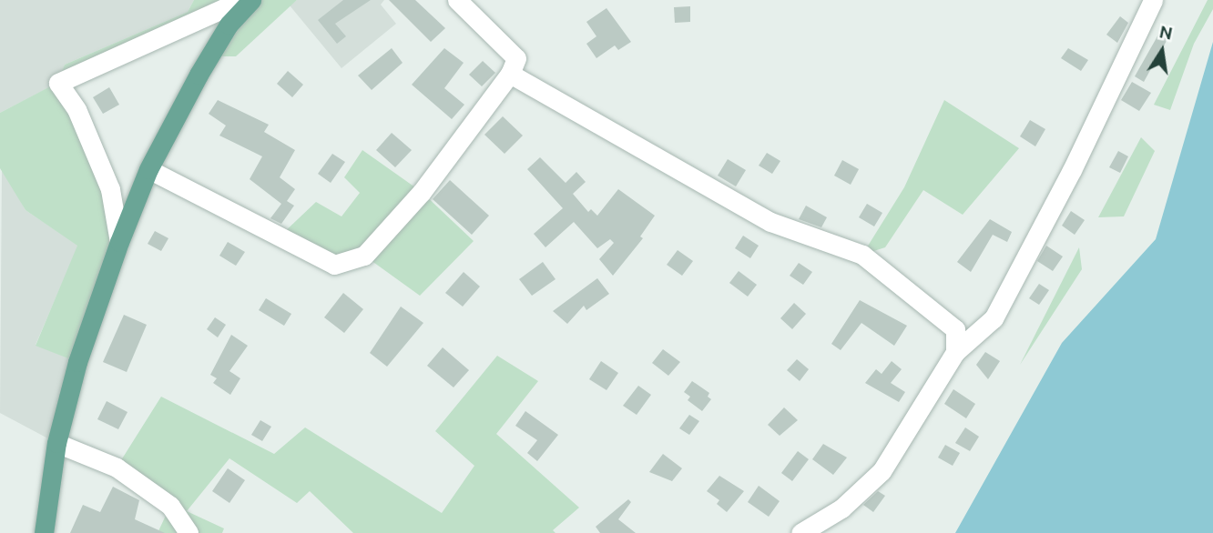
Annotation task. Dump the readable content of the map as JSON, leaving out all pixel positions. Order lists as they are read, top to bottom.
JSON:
{
  "north": "top"
}
